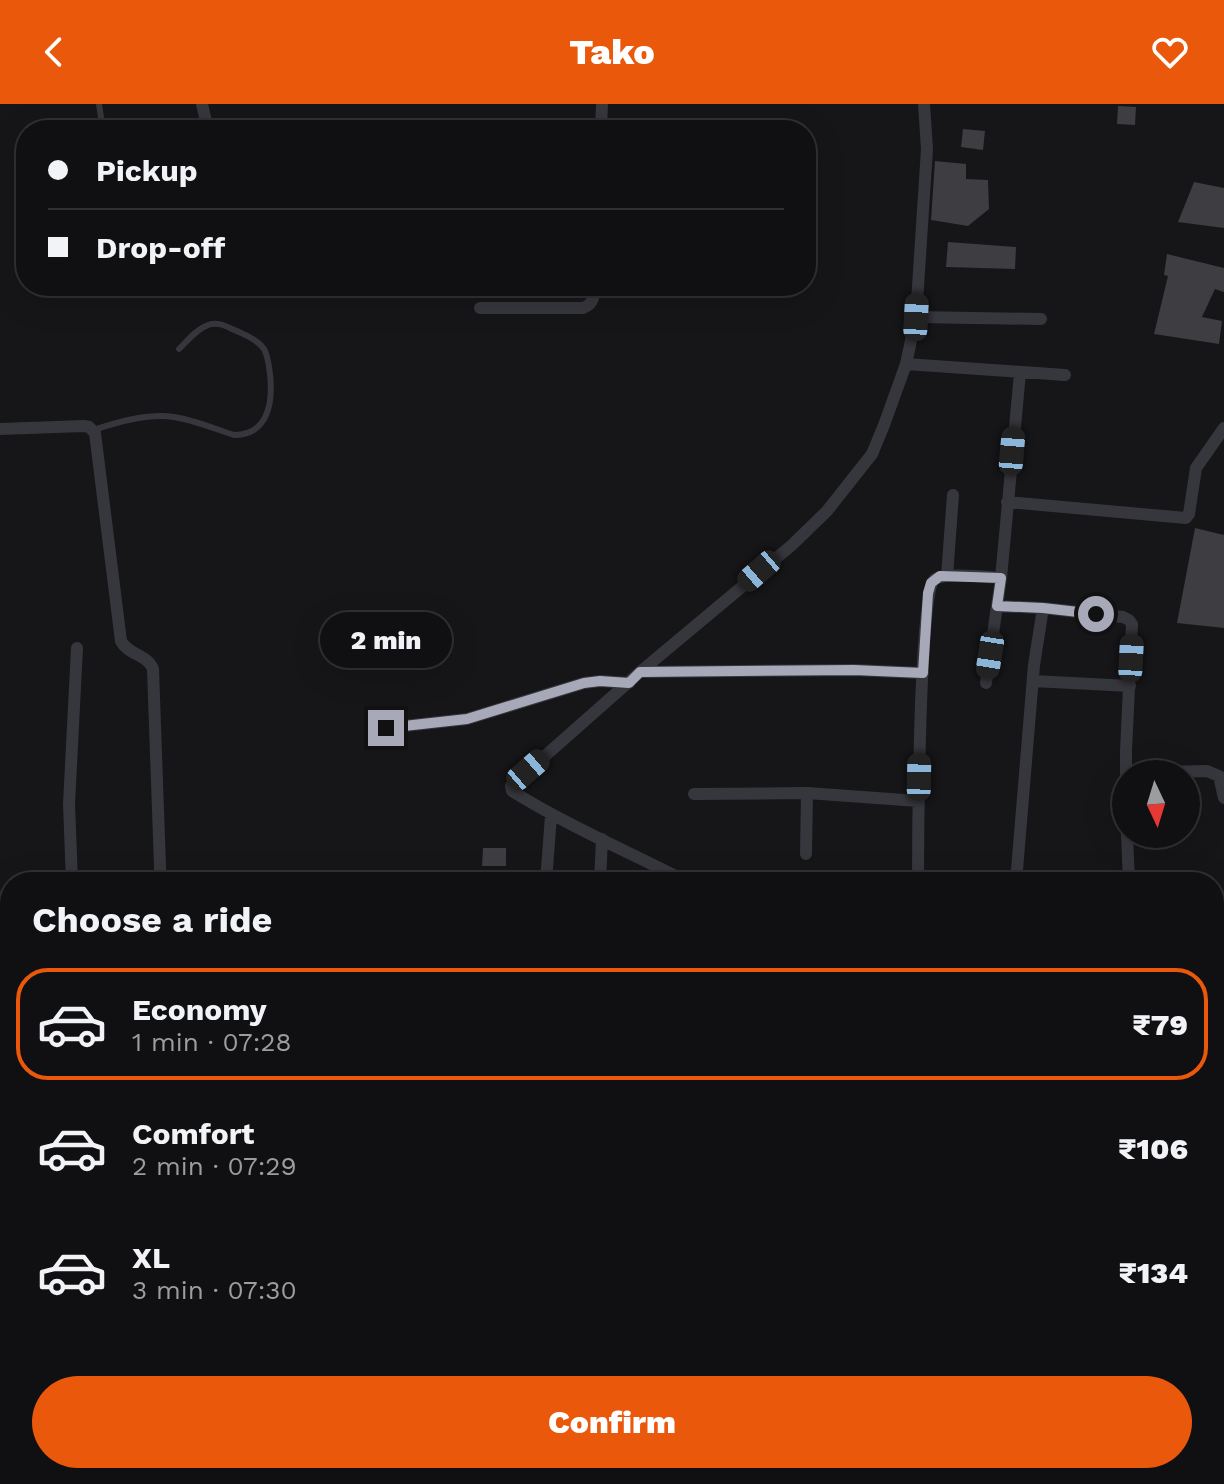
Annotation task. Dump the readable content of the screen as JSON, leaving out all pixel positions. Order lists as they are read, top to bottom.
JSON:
{
  "north": "bottom",
  "page": {
    "header": "Tako",
    "banner": ["Pickup", "Drop-off"],
    "bubble": "2 min",
    "heading": "Choose a ride",
    "list": [
      {
        "name": "Economy",
        "note": "1 min · 07:28",
        "value": "₹79"
      },
      {
        "name": "Comfort",
        "note": "2 min · 07:29",
        "value": "₹106"
      },
      {
        "name": "XL",
        "note": "3 min · 07:30",
        "value": "₹134"
      }
    ],
    "buttons": "Confirm"
  }
}
